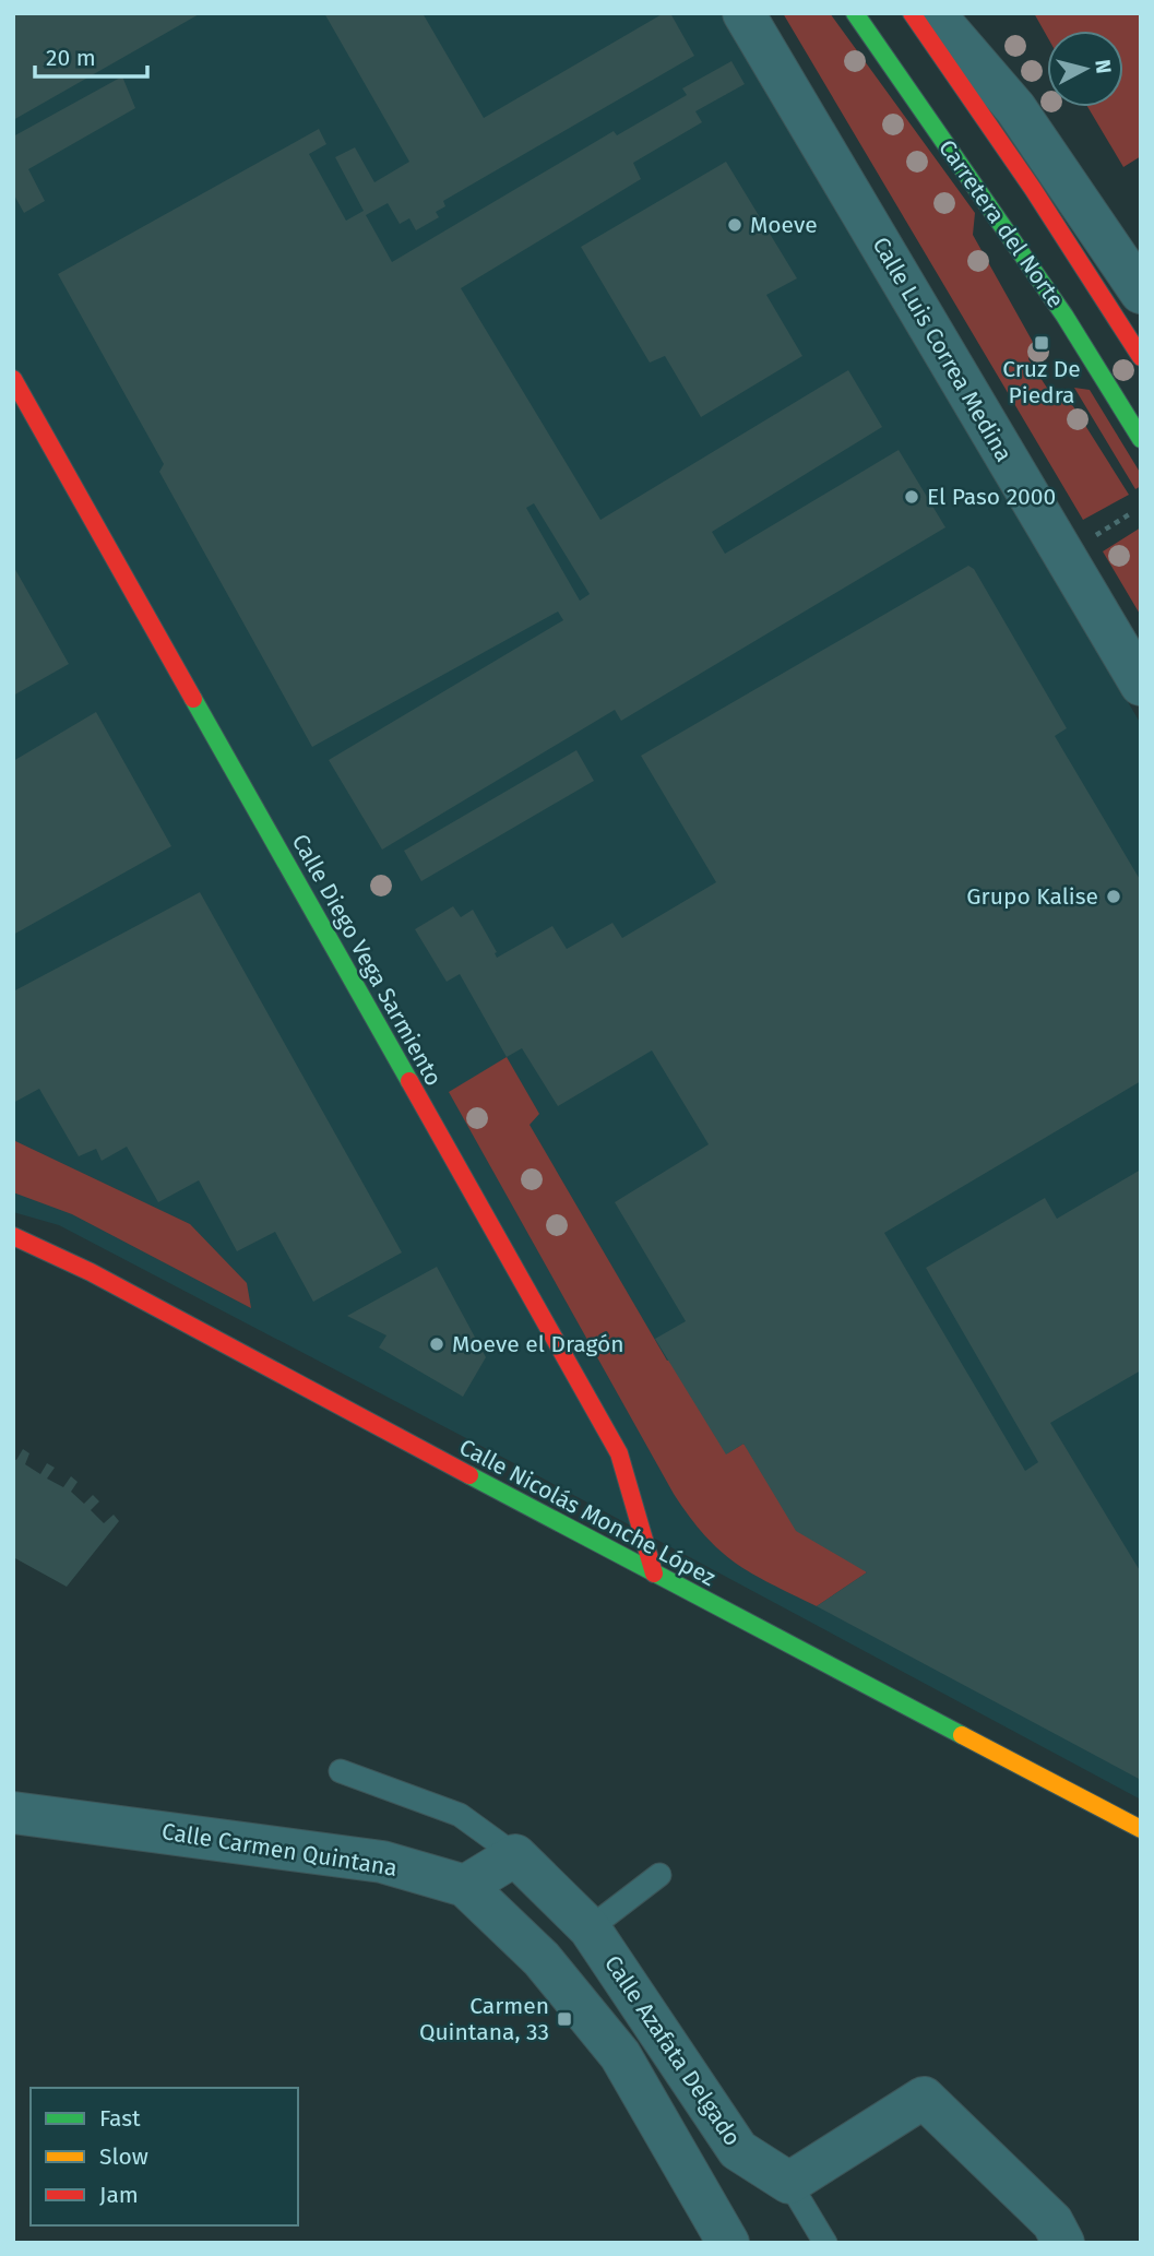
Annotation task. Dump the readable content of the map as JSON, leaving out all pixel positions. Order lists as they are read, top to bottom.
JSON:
{
  "streets": {
    "street": [
      "Carretera del Norte",
      "Calle Luis Correa Medina",
      "Calle Diego Vega Sarmiento",
      "Calle Nicolás Monche López",
      "Calle Carmen Quintana",
      "Calle Azafata Delgado"
    ]
  },
  "crossings": [
    ["Calle Diego Vega Sarmiento", "Calle Nicolás Monche López"]
  ],
  "places": {
    "other": [
      "Moeve",
      "El Paso 2000",
      "Grupo Kalise",
      "Moeve el Dragón"
    ],
    "transit": ["Cruz De Piedra", "Carmen Quintana, 33"]
  },
  "legend": ["Fast", "Slow", "Jam"],
  "scale_bar": "20 m",
  "north": "right"
}
